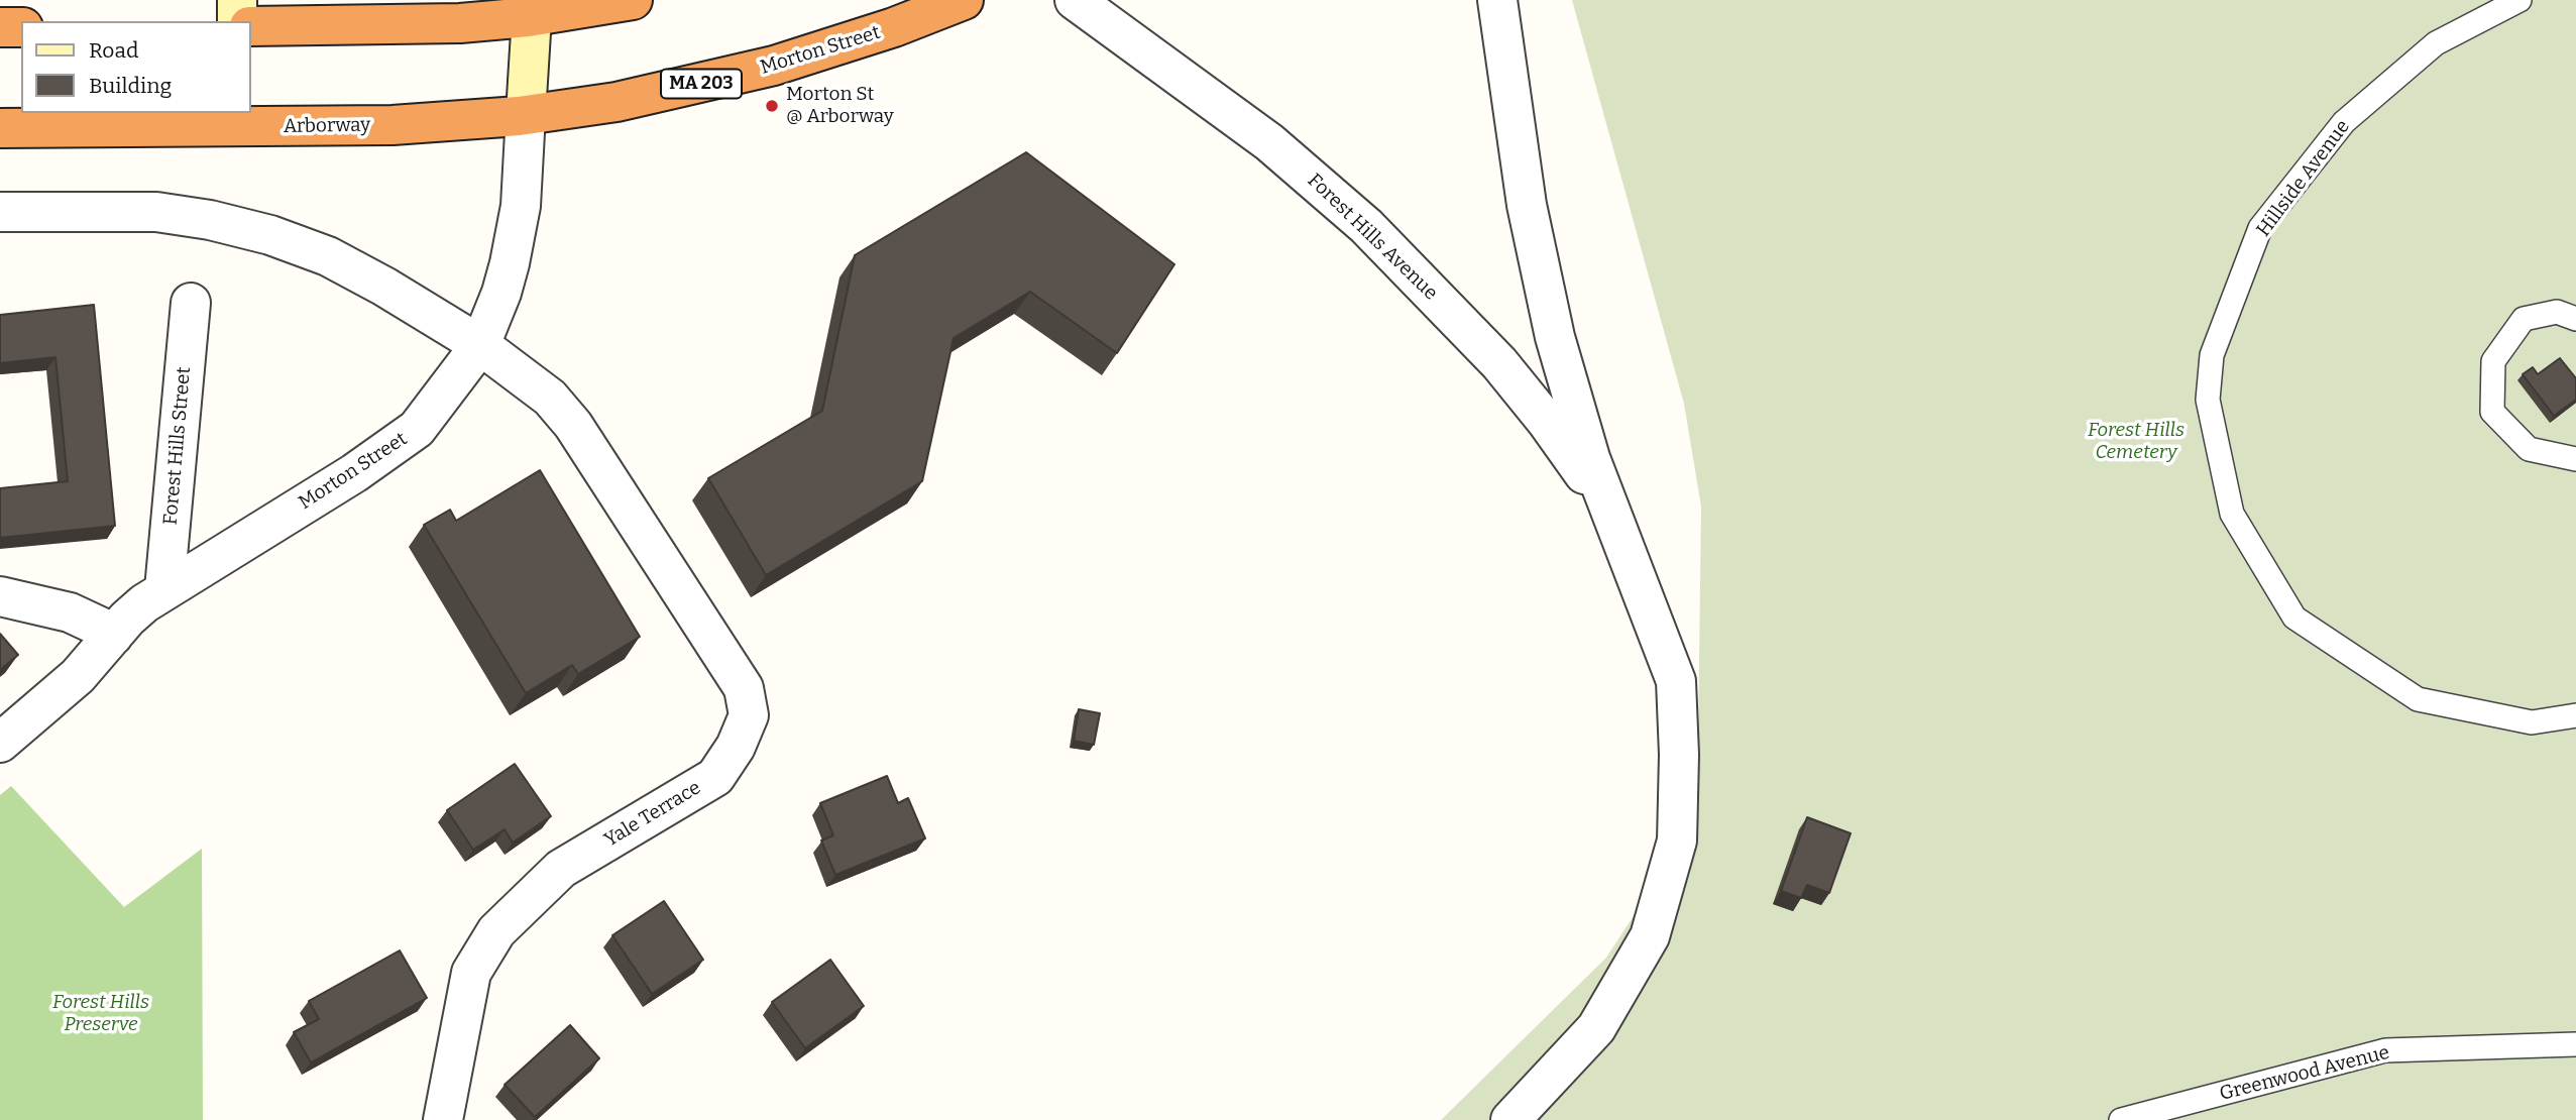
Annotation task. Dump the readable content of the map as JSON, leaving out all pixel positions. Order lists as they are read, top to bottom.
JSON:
{
  "streets": {
    "highway": ["Morton Street", "MA 203", "Arborway"],
    "street": ["Forest Hills Avenue", "Forest Hills Street", "Yale Terrace"],
    "lane": ["Hillside Avenue", "Greenwood Avenue"]
  },
  "crossings": [
    ["Morton Street", "Arborway"],
    ["Morton Street", "Forest Hills Street"],
    ["Morton Street", "Yale Terrace"]
  ],
  "parks": ["Forest Hills Cemetery", "Forest Hills Preserve"],
  "places": ["Morton St @ Arborway"],
  "legend": ["Road", "Building"]
}
